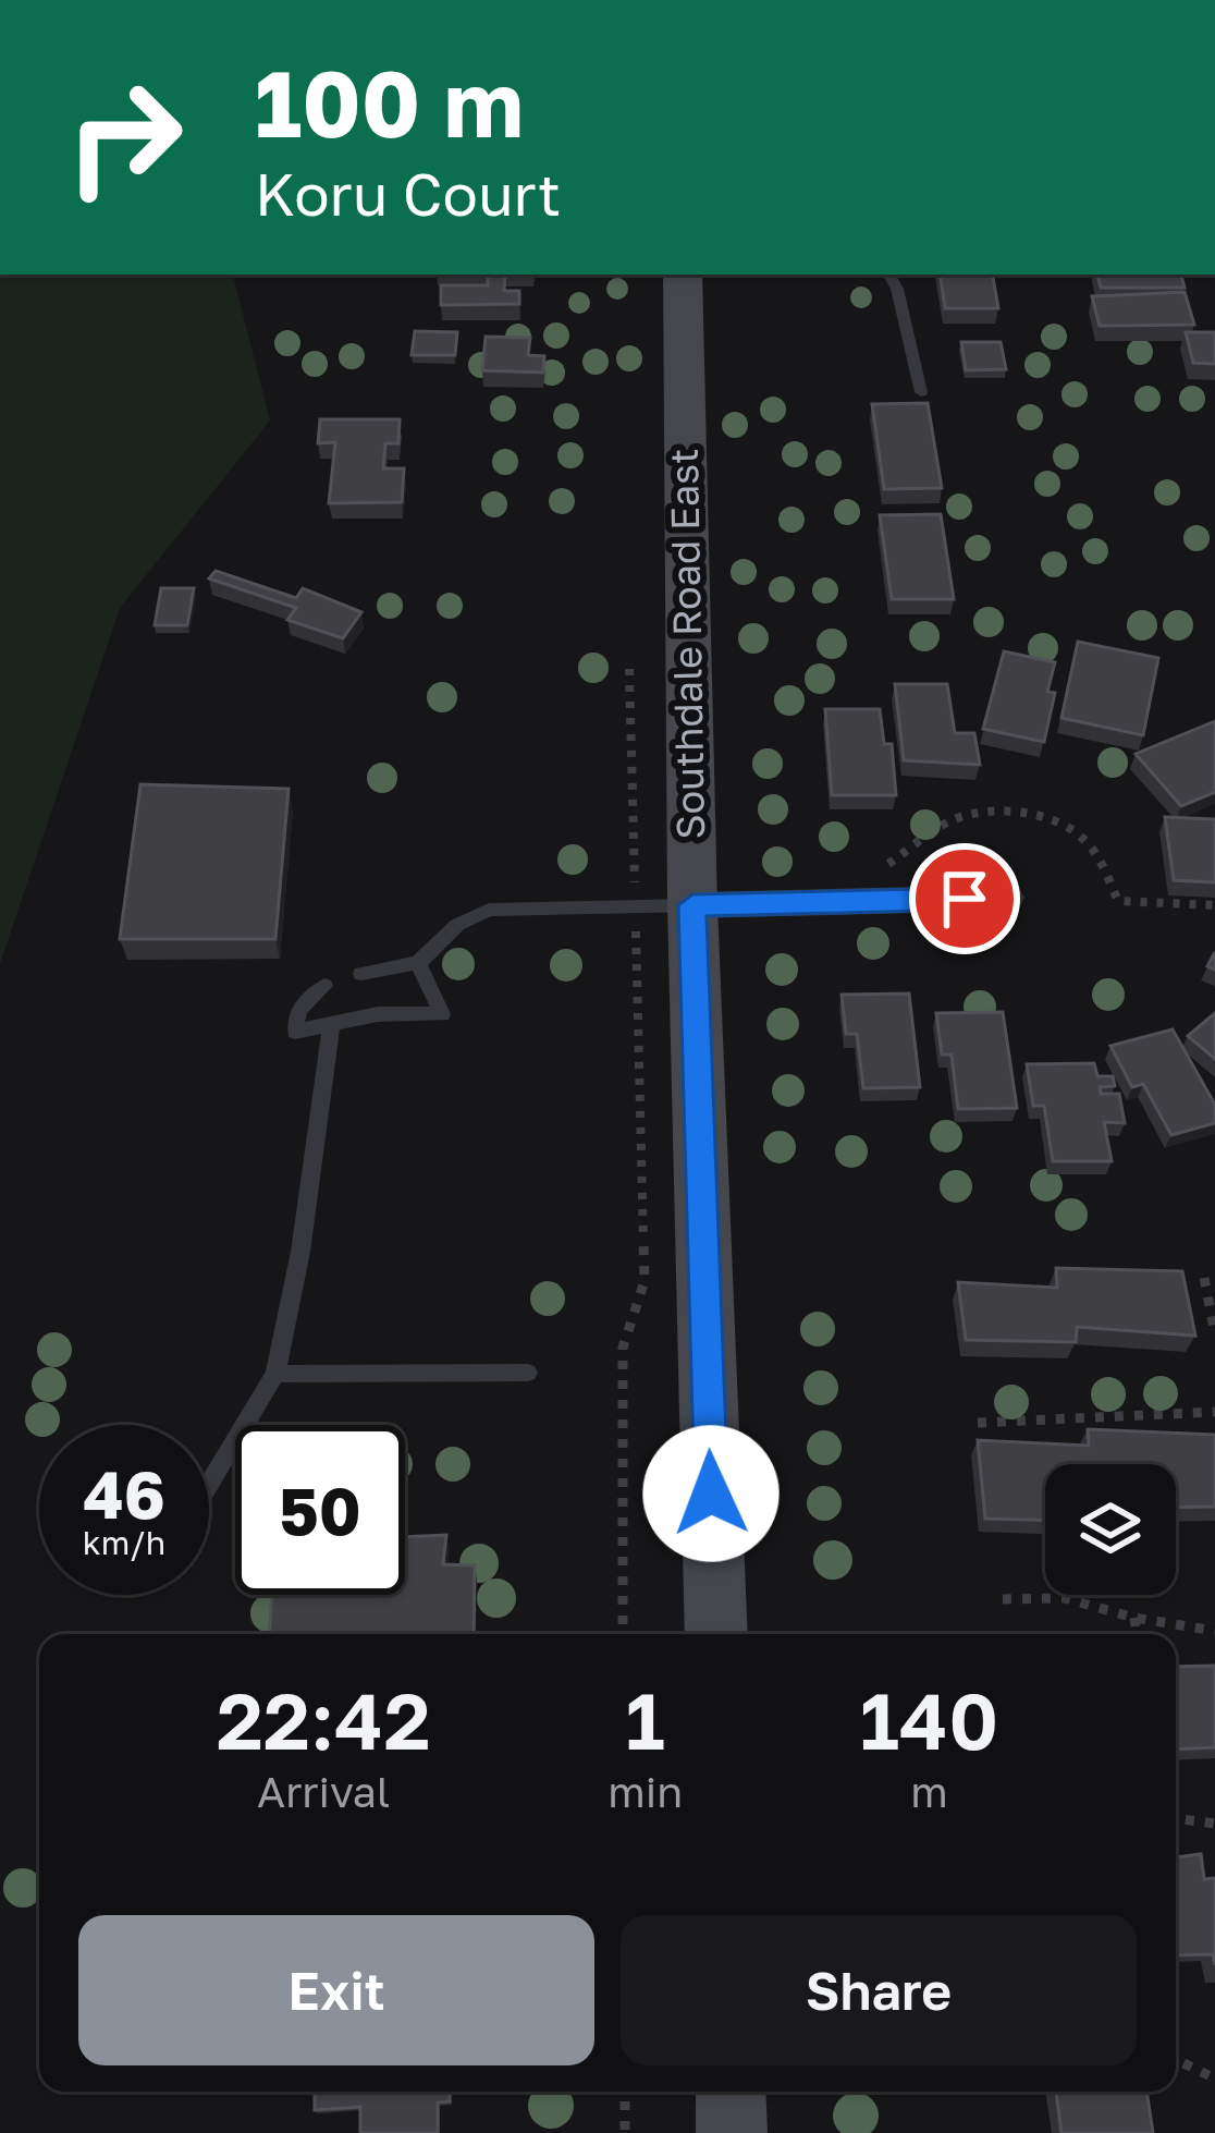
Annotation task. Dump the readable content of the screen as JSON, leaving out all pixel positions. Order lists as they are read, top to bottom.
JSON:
{
  "streets": {
    "main road": ["Southdale Road East"]
  },
  "page": {
    "turn": ["100 m", "Koru Court"],
    "speed": "46 km/h",
    "limit": "50",
    "eta": [
      "22:42",
      "Arrival",
      "1",
      "min",
      "140",
      "m"
    ],
    "buttons": ["Exit", "Share"]
  }
}
